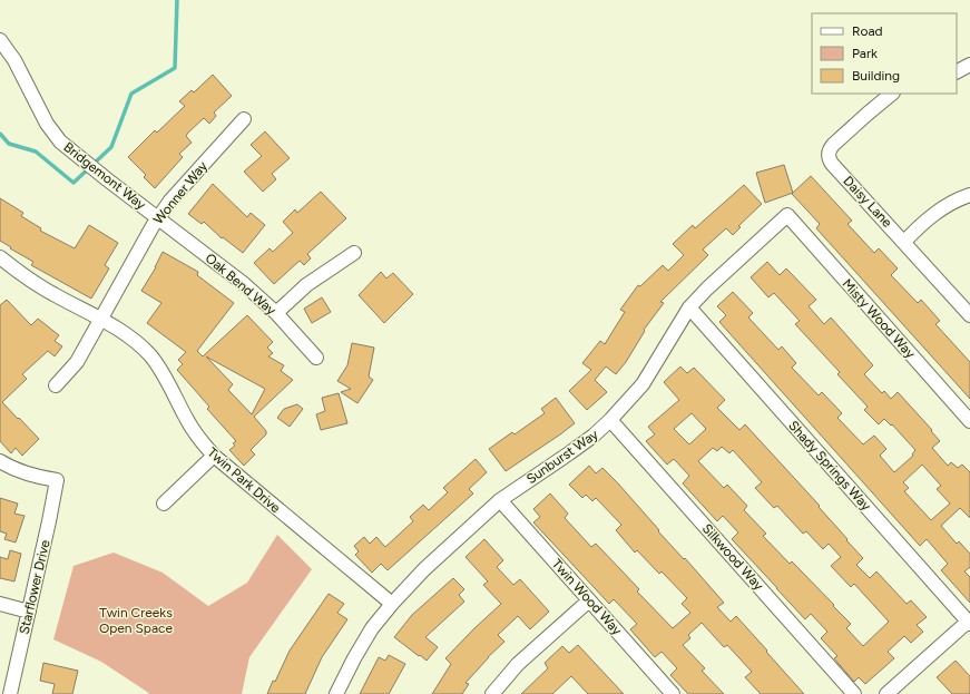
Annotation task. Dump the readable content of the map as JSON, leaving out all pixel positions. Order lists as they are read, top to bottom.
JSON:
{
  "streets": {
    "street": [
      "Bridgemont Way",
      "Wonner Way",
      "Daisy Lane",
      "Oak Bend Way",
      "Misty Wood Way",
      "Sunburst Way",
      "Shady Springs Way",
      "Twin Park Drive",
      "Silkwood Way",
      "Starflower Drive",
      "Twin Wood Way"
    ]
  },
  "crossings": [
    ["Bridgemont Way", "Wonner Way"],
    ["Bridgemont Way", "Oak Bend Way"],
    ["Wonner Way", "Oak Bend Way"],
    ["Wonner Way", "Twin Park Drive"],
    ["Misty Wood Way", "Sunburst Way"],
    ["Sunburst Way", "Shady Springs Way"],
    ["Sunburst Way", "Twin Park Drive"],
    ["Sunburst Way", "Silkwood Way"],
    ["Sunburst Way", "Twin Wood Way"]
  ],
  "parks": ["Twin Creeks Open Space"],
  "legend": ["Road", "Park", "Building"]
}
